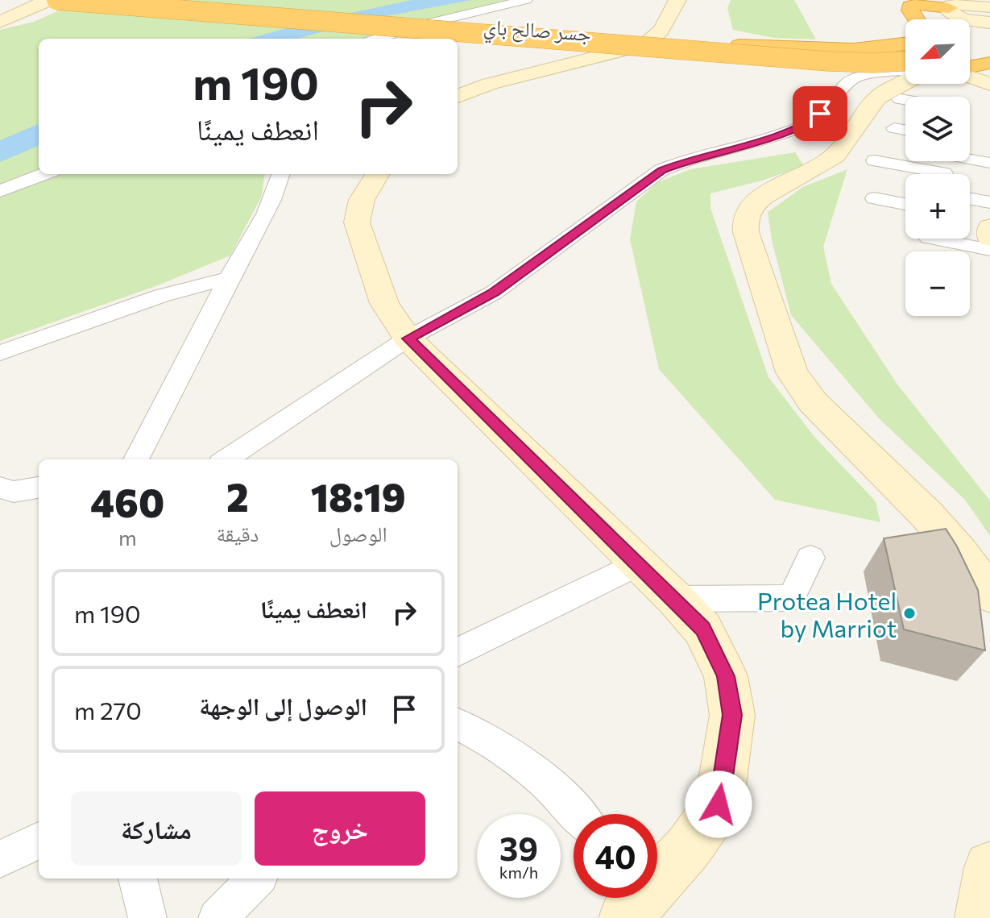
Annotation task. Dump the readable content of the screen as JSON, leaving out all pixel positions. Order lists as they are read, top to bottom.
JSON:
{
  "streets": {
    "highway": ["جسر صالح باي"]
  },
  "places": ["Protea Hotel by Marriot"],
  "north": "bottom left",
  "page": {
    "map_buttons": ["+", "−"],
    "turn": ["190 m", "انعطف يمينًا"],
    "eta": [
      "18:19",
      "الوصول",
      "2",
      "دقيقة",
      "460",
      "m"
    ],
    "list": [
      {
        "name": "انعطف يمينًا",
        "value": "190 m"
      },
      {
        "name": "الوصول إلى الوجهة",
        "value": "270 m"
      }
    ],
    "buttons": ["خروج", "مشاركة"],
    "speed": "39 km/h",
    "limit": "40"
  }
}
